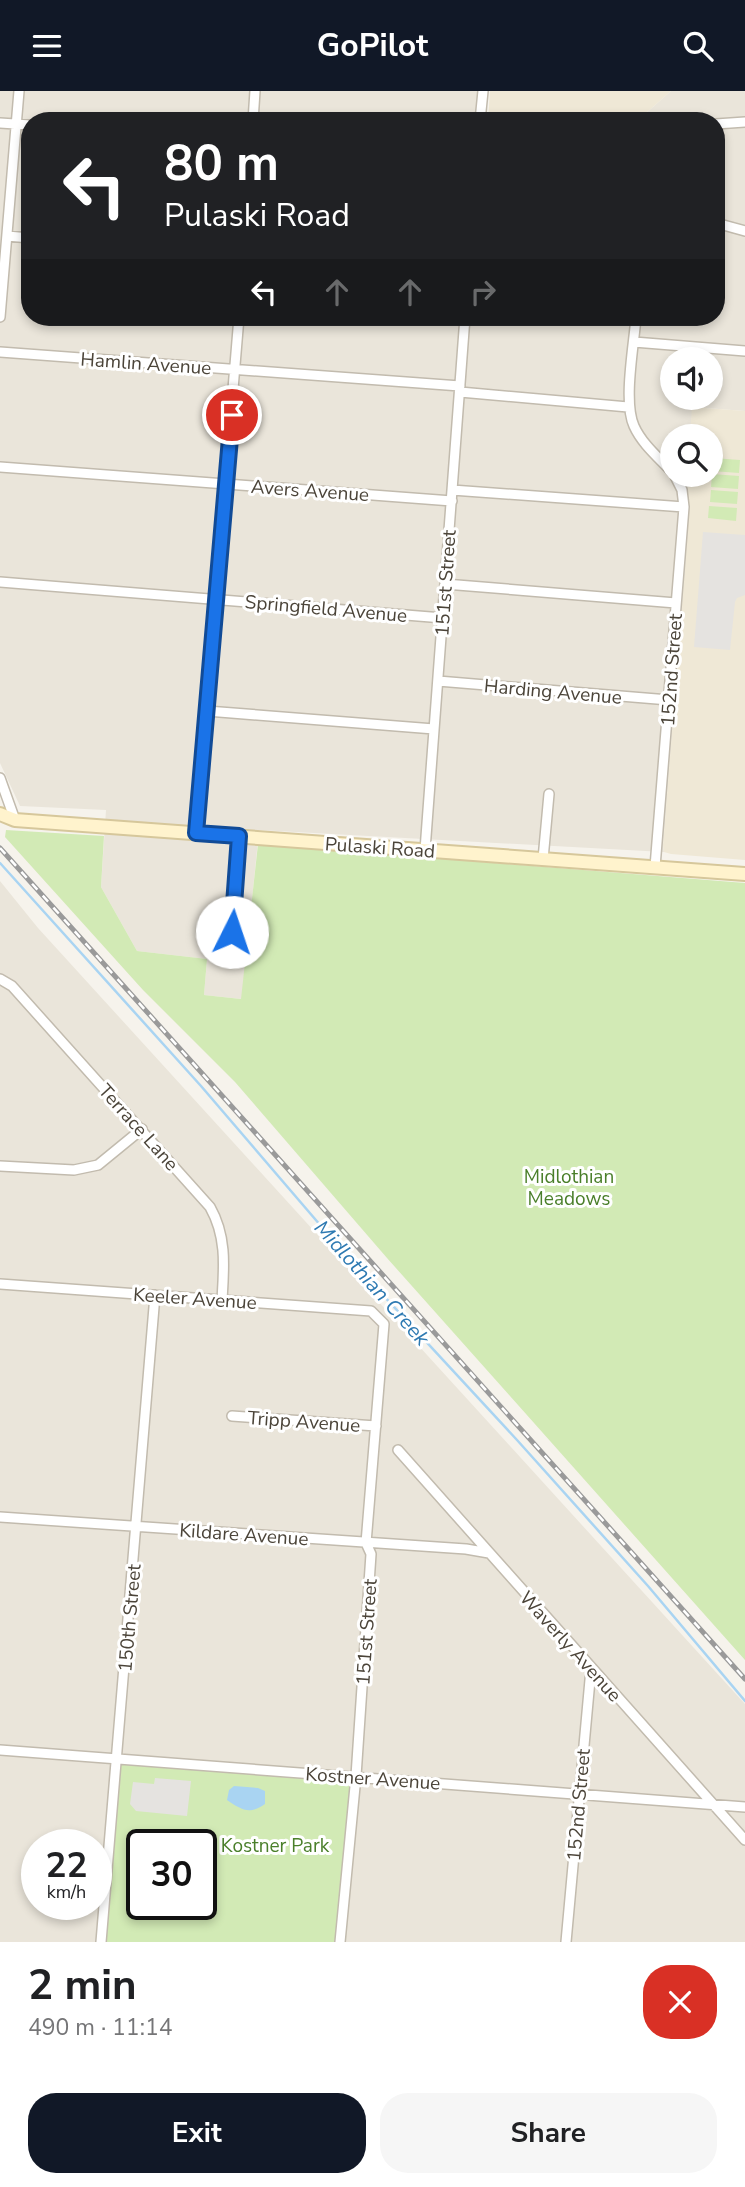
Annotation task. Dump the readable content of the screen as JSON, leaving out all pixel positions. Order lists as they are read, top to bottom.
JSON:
{
  "streets": {
    "main road": ["Pulaski Road"],
    "street": [
      "Hamlin Avenue",
      "Avers Avenue",
      "151st Street",
      "Springfield Avenue",
      "152nd Street",
      "Harding Avenue",
      "Terrace Lane",
      "Keeler Avenue",
      "Tripp Avenue",
      "Kildare Avenue",
      "150th Street",
      "Waverly Avenue",
      "Kostner Avenue"
    ]
  },
  "crossings": [
    ["Hamlin Avenue", "151st Street"],
    ["Hamlin Avenue", "152nd Street"],
    ["Avers Avenue", "151st Street"],
    ["151st Street", "Springfield Avenue"],
    ["151st Street", "Harding Avenue"],
    ["151st Street", "Pulaski Road"],
    ["151st Street", "Keeler Avenue"],
    ["151st Street", "Tripp Avenue"],
    ["151st Street", "Kildare Avenue"],
    ["151st Street", "Kostner Avenue"],
    ["152nd Street", "Harding Avenue"],
    ["152nd Street", "Pulaski Road"],
    ["152nd Street", "Waverly Avenue"],
    ["152nd Street", "Kostner Avenue"],
    ["Terrace Lane", "Keeler Avenue"],
    ["Keeler Avenue", "150th Street"],
    ["Kildare Avenue", "150th Street"],
    ["Kildare Avenue", "Waverly Avenue"],
    ["150th Street", "Kostner Avenue"],
    ["Waverly Avenue", "Kostner Avenue"]
  ],
  "water": ["Midlothian Creek"],
  "parks": ["Midlothian Meadows", "Kostner Park"],
  "page": {
    "header": "GoPilot",
    "turn": ["80 m", "Pulaski Road"],
    "speed": "22 km/h",
    "limit": "30",
    "heading": ["2 min", "490 m · 11:14"],
    "buttons": ["Exit", "Share"]
  }
}
